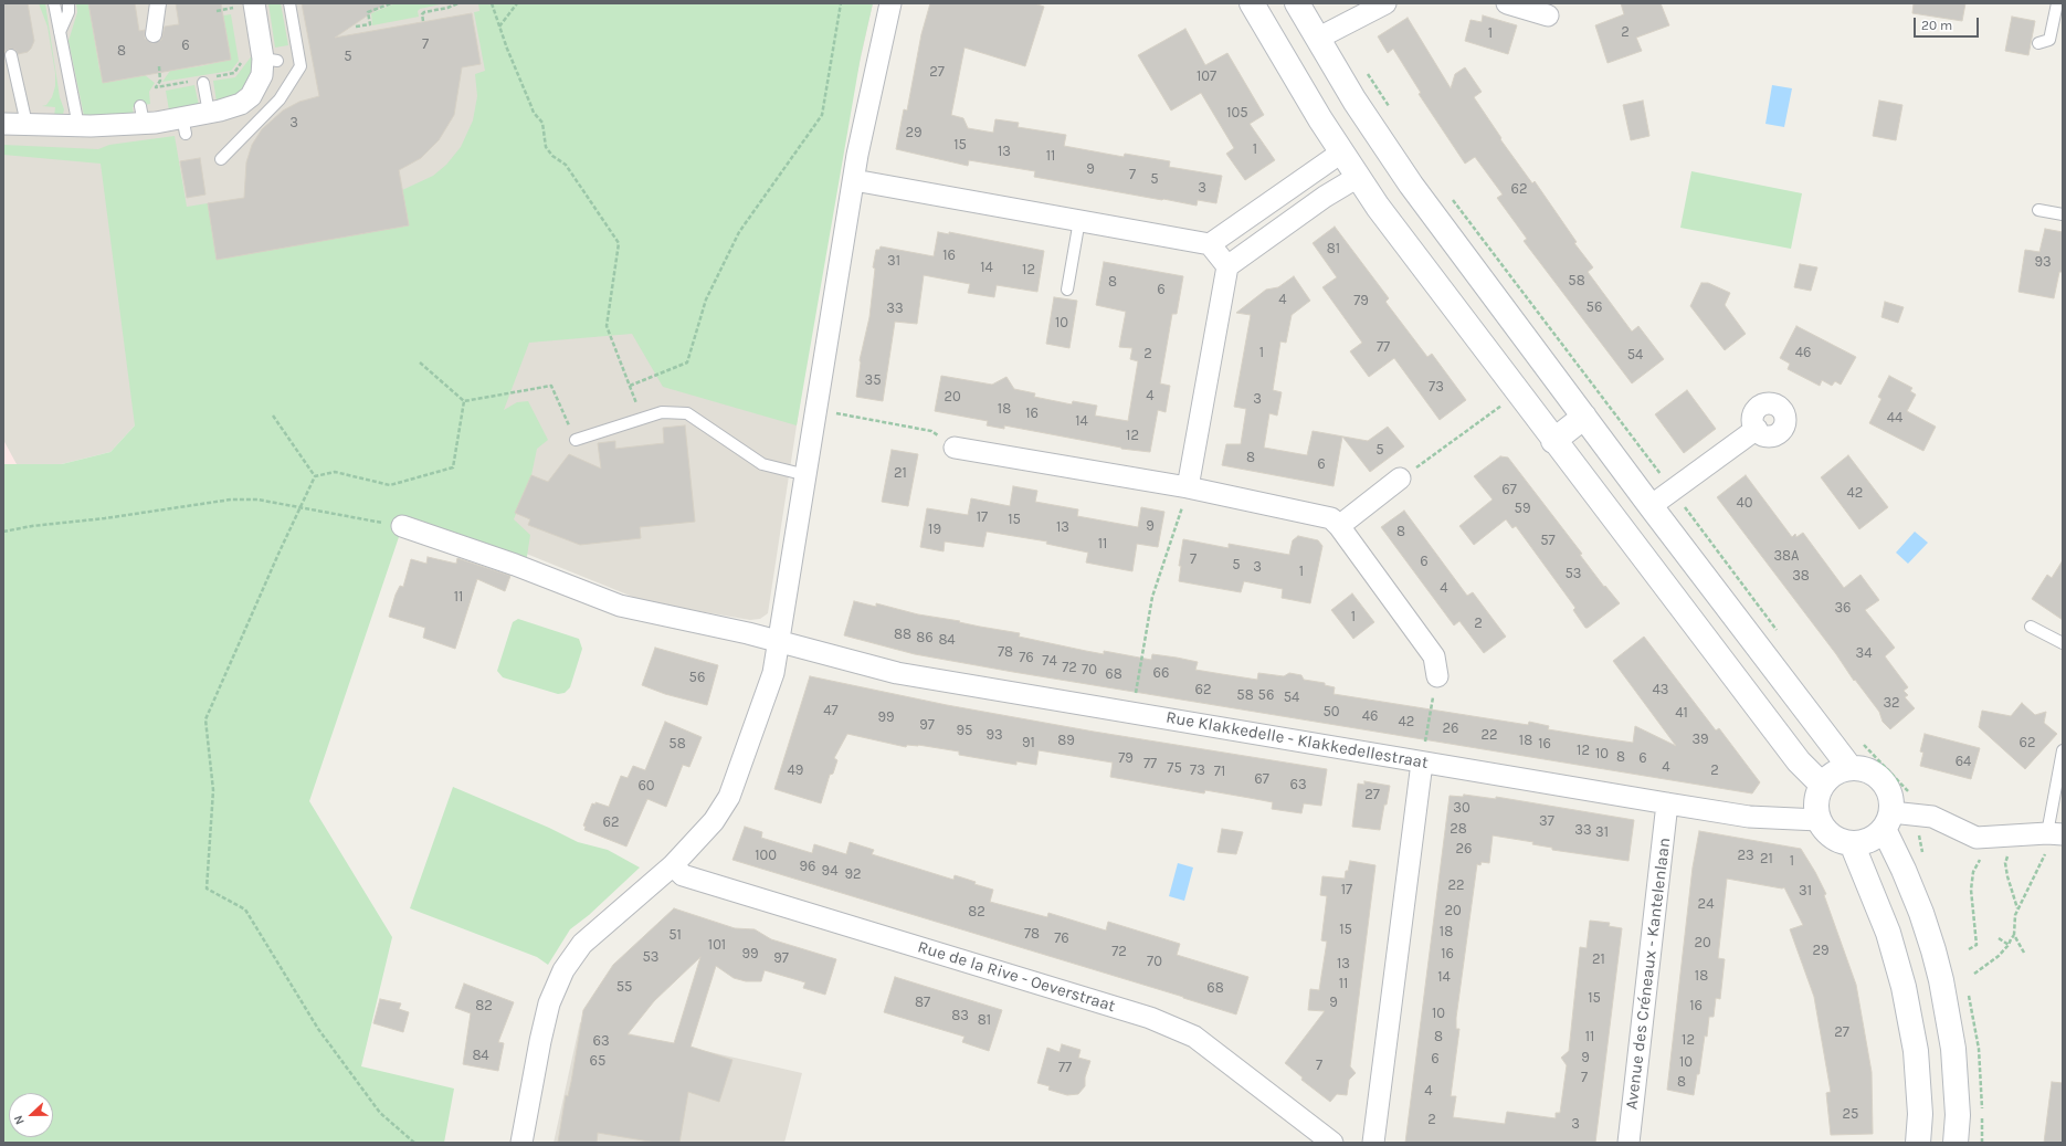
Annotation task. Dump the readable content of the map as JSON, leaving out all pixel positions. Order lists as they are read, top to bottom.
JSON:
{
  "streets": {
    "street": ["Rue Klakkedelle - Klakkedellestraat", "Avenue des Créneaux - Kantelenlaan", "Rue de la Rive - Oeverstraat"]
  },
  "crossings": [
    ["Rue Klakkedelle - Klakkedellestraat", "Avenue des Créneaux - Kantelenlaan"]
  ],
  "house_numbers": [
    "2",
    "1",
    "7",
    "6",
    "8",
    "5",
    "27",
    "107",
    "105",
    "3",
    "29",
    "15",
    "1",
    "13",
    "11",
    "9",
    "7",
    "5",
    "3",
    "62",
    "81",
    "16",
    "31",
    "93",
    "14",
    "12",
    "58",
    "8",
    "6",
    "4",
    "79",
    "56",
    "33",
    "10",
    "77",
    "1",
    "46",
    "2",
    "54",
    "35",
    "73",
    "4",
    "20",
    "3",
    "18",
    "16",
    "44",
    "14",
    "12",
    "5",
    "8",
    "6",
    "21",
    "67",
    "42",
    "40",
    "59",
    "17",
    "15",
    "9",
    "13",
    "19",
    "8",
    "57",
    "11",
    "38A",
    "7",
    "6",
    "5",
    "3",
    "1",
    "53",
    "38",
    "4",
    "11",
    "36",
    "1",
    "2",
    "88",
    "86",
    "84",
    "78",
    "34",
    "76",
    "74",
    "72",
    "70",
    "66",
    "68",
    "56",
    "62",
    "43",
    "58",
    "56",
    "54",
    "32",
    "47",
    "50",
    "41",
    "46",
    "99",
    "42",
    "97",
    "26",
    "95",
    "93",
    "22",
    "39",
    "89",
    "18",
    "91",
    "62",
    "58",
    "16",
    "12",
    "10",
    "8",
    "79",
    "6",
    "64",
    "77",
    "4",
    "75",
    "49",
    "73",
    "2",
    "71",
    "67",
    "63",
    "60",
    "27",
    "30",
    "37",
    "62",
    "28",
    "33",
    "31",
    "26",
    "100",
    "23",
    "21",
    "1",
    "96",
    "94",
    "92",
    "22",
    "17",
    "31",
    "24",
    "20",
    "82",
    "15",
    "18",
    "78",
    "51",
    "76",
    "20",
    "101",
    "29",
    "72",
    "99",
    "16",
    "53",
    "97",
    "21",
    "70",
    "13",
    "18",
    "14",
    "11",
    "55",
    "68",
    "15",
    "87",
    "9",
    "82",
    "16",
    "10",
    "83",
    "81",
    "27",
    "8",
    "11",
    "12",
    "63",
    "84",
    "9",
    "6",
    "65",
    "10",
    "7",
    "77",
    "7",
    "8",
    "4",
    "25",
    "2",
    "3"
  ],
  "scale_bar": "20 m",
  "north": "left"
}
